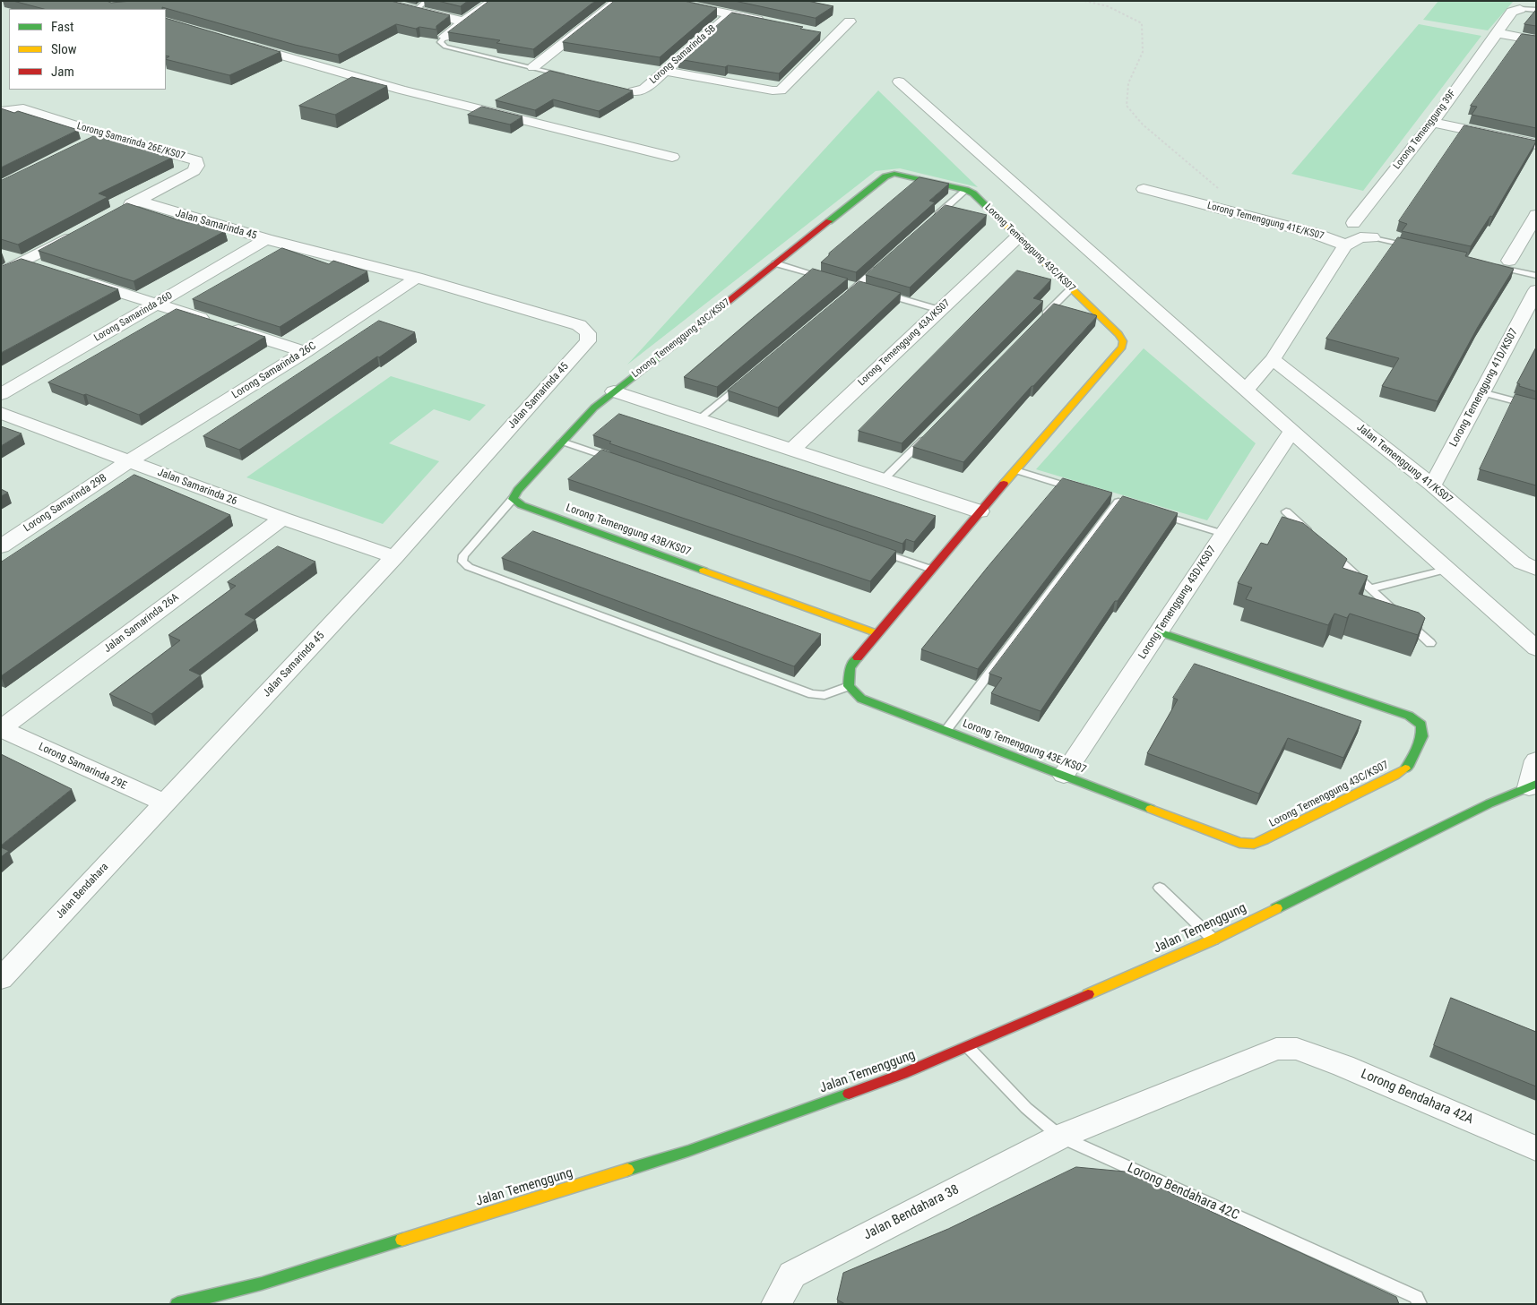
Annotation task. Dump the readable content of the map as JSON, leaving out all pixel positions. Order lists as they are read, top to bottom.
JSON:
{
  "streets": {
    "street": [
      "Lorong Samarinda 5B",
      "Lorong Temenggung 39F",
      "Lorong Samarinda 26E/KS07",
      "Lorong Temenggung 41E/KS07",
      "Jalan Samarinda 45",
      "Lorong Temenggung 43C/KS07",
      "Lorong Samarinda 26D",
      "Lorong Temenggung 43A/KS07",
      "Lorong Samarinda 26C",
      "Lorong Temenggung 41D/KS07",
      "Jalan Temenggung 41/KS07",
      "Jalan Samarinda 26",
      "Lorong Samarinda 29B",
      "Lorong Temenggung 43B/KS07",
      "Lorong Temenggung 43D/KS07",
      "Jalan Samarinda 26A",
      "Lorong Temenggung 43E/KS07",
      "Lorong Samarinda 29E",
      "Jalan Bendahara",
      "Jalan Temenggung",
      "Lorong Bendahara 42A",
      "Jalan Bendahara 38"
    ],
    "lane": ["Lorong Bendahara 42C"]
  },
  "crossings": [
    ["Lorong Samarinda 26E/KS07", "Jalan Samarinda 45"],
    ["Jalan Samarinda 45", "Lorong Samarinda 26D"],
    ["Jalan Samarinda 45", "Lorong Samarinda 26C"],
    ["Jalan Samarinda 45", "Jalan Samarinda 26"],
    ["Jalan Samarinda 45", "Lorong Samarinda 29E"],
    ["Jalan Samarinda 45", "Jalan Bendahara"],
    ["Lorong Temenggung 43C/KS07", "Lorong Temenggung 43A/KS07"],
    ["Lorong Temenggung 43C/KS07", "Lorong Temenggung 43B/KS07"],
    ["Lorong Temenggung 43C/KS07", "Lorong Temenggung 43D/KS07"],
    ["Lorong Temenggung 43C/KS07", "Lorong Temenggung 43E/KS07"],
    ["Lorong Samarinda 26C", "Jalan Samarinda 26"],
    ["Lorong Samarinda 26C", "Lorong Samarinda 29B"],
    ["Lorong Temenggung 41D/KS07", "Jalan Temenggung 41/KS07"],
    ["Jalan Samarinda 26", "Lorong Samarinda 29B"],
    ["Jalan Samarinda 26", "Jalan Samarinda 26A"],
    ["Lorong Temenggung 43D/KS07", "Lorong Temenggung 43E/KS07"],
    ["Jalan Samarinda 26A", "Lorong Samarinda 29E"],
    ["Lorong Samarinda 29E", "Jalan Bendahara"],
    ["Jalan Temenggung", "Lorong Bendahara 42C"],
    ["Lorong Bendahara 42A", "Jalan Bendahara 38"],
    ["Lorong Bendahara 42C", "Jalan Bendahara 38"]
  ],
  "legend": ["Fast", "Slow", "Jam"]
}
